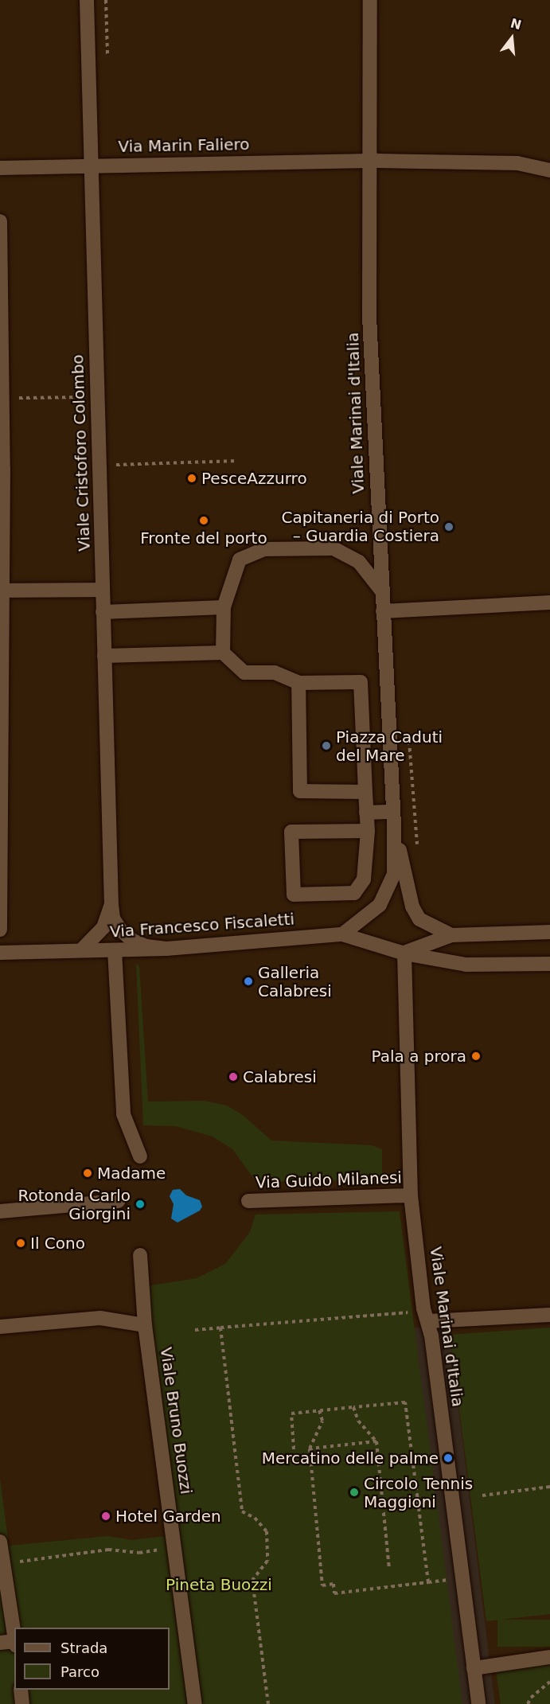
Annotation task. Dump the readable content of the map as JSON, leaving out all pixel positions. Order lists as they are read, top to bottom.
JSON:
{
  "streets": {
    "street": [
      "Via Marin Faliero",
      "Viale Marinai d'Italia",
      "Viale Cristoforo Colombo",
      "Via Francesco Fiscaletti",
      "Via Guido Milanesi",
      "Viale Bruno Buozzi"
    ]
  },
  "crossings": [
    ["Via Marin Faliero", "Viale Marinai d'Italia"],
    ["Via Marin Faliero", "Viale Cristoforo Colombo"],
    ["Viale Marinai d'Italia", "Via Francesco Fiscaletti"],
    ["Viale Marinai d'Italia", "Via Guido Milanesi"],
    ["Viale Cristoforo Colombo", "Via Francesco Fiscaletti"]
  ],
  "parks": ["Pineta Buozzi"],
  "places": [
    "PesceAzzurro",
    "Fronte del porto",
    "Capitaneria di Porto – Guardia Costiera",
    "Piazza Caduti del Mare",
    "Galleria Calabresi",
    "Pala a prora",
    "Calabresi",
    "Madame",
    "Rotonda Carlo Giorgini",
    "Il Cono",
    "Mercatino delle palme",
    "Circolo Tennis Maggioni",
    "Hotel Garden"
  ],
  "legend": ["Strada", "Parco"],
  "north": "top"
}
